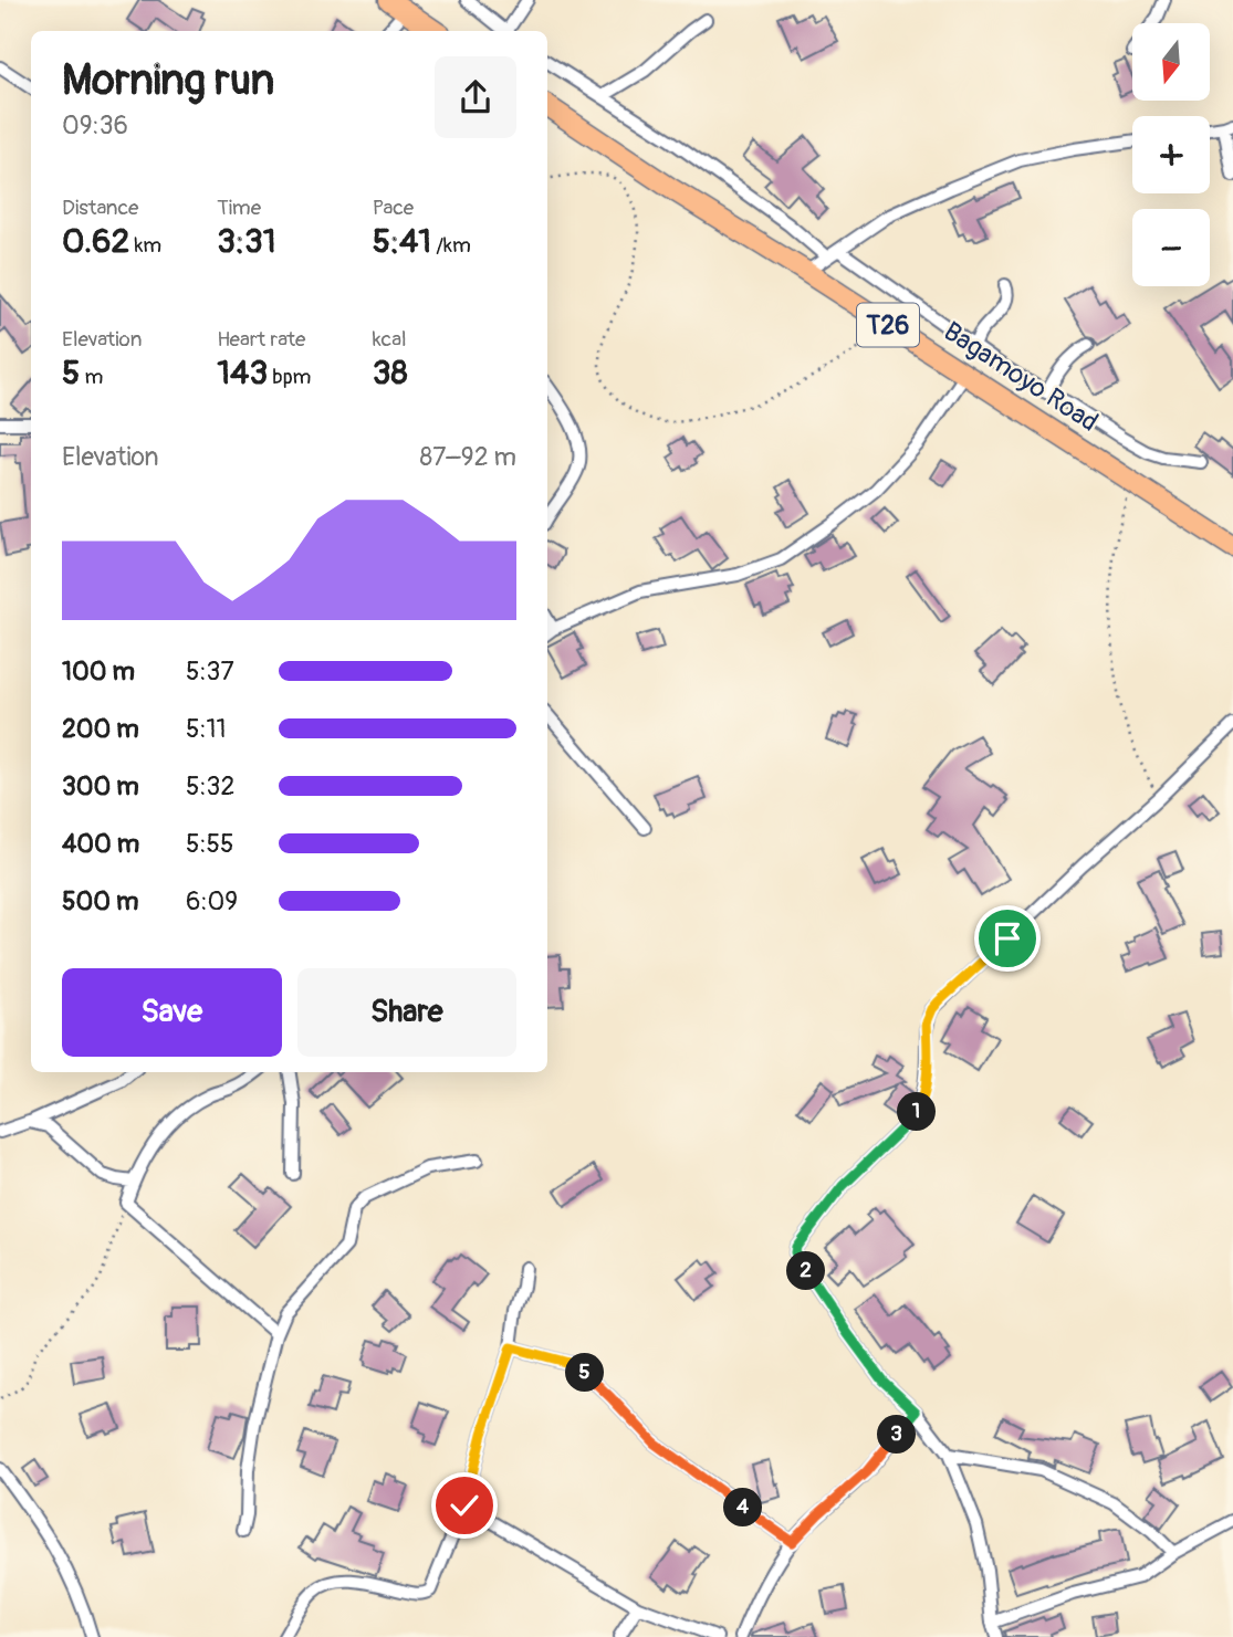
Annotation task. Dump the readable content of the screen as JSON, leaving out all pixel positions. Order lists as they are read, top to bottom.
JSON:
{
  "streets": {
    "highway": ["T26", "Bagamoyo Road"]
  },
  "north": "bottom",
  "page": {
    "map_buttons": ["+", "−"],
    "heading": ["Morning run", "09:36"],
    "stats": [
      ["Distance", "0.62 km"],
      ["Time", "3:31"],
      ["Pace", "5:41 /km"],
      ["Elevation", "5 m"],
      ["Heart rate", "143 bpm"],
      ["kcal", "38"]
    ],
    "chart": ["Elevation", "87–92 m"],
    "list": [
      {
        "name": "100 m",
        "note": "5:37"
      },
      {
        "name": "200 m",
        "note": "5:11"
      },
      {
        "name": "300 m",
        "note": "5:32"
      },
      {
        "name": "400 m",
        "note": "5:55"
      },
      {
        "name": "500 m",
        "note": "6:09"
      }
    ],
    "buttons": ["Save", "Share"],
    "pins": [
      "1",
      "2",
      "5",
      "3",
      "4"
    ]
  }
}
